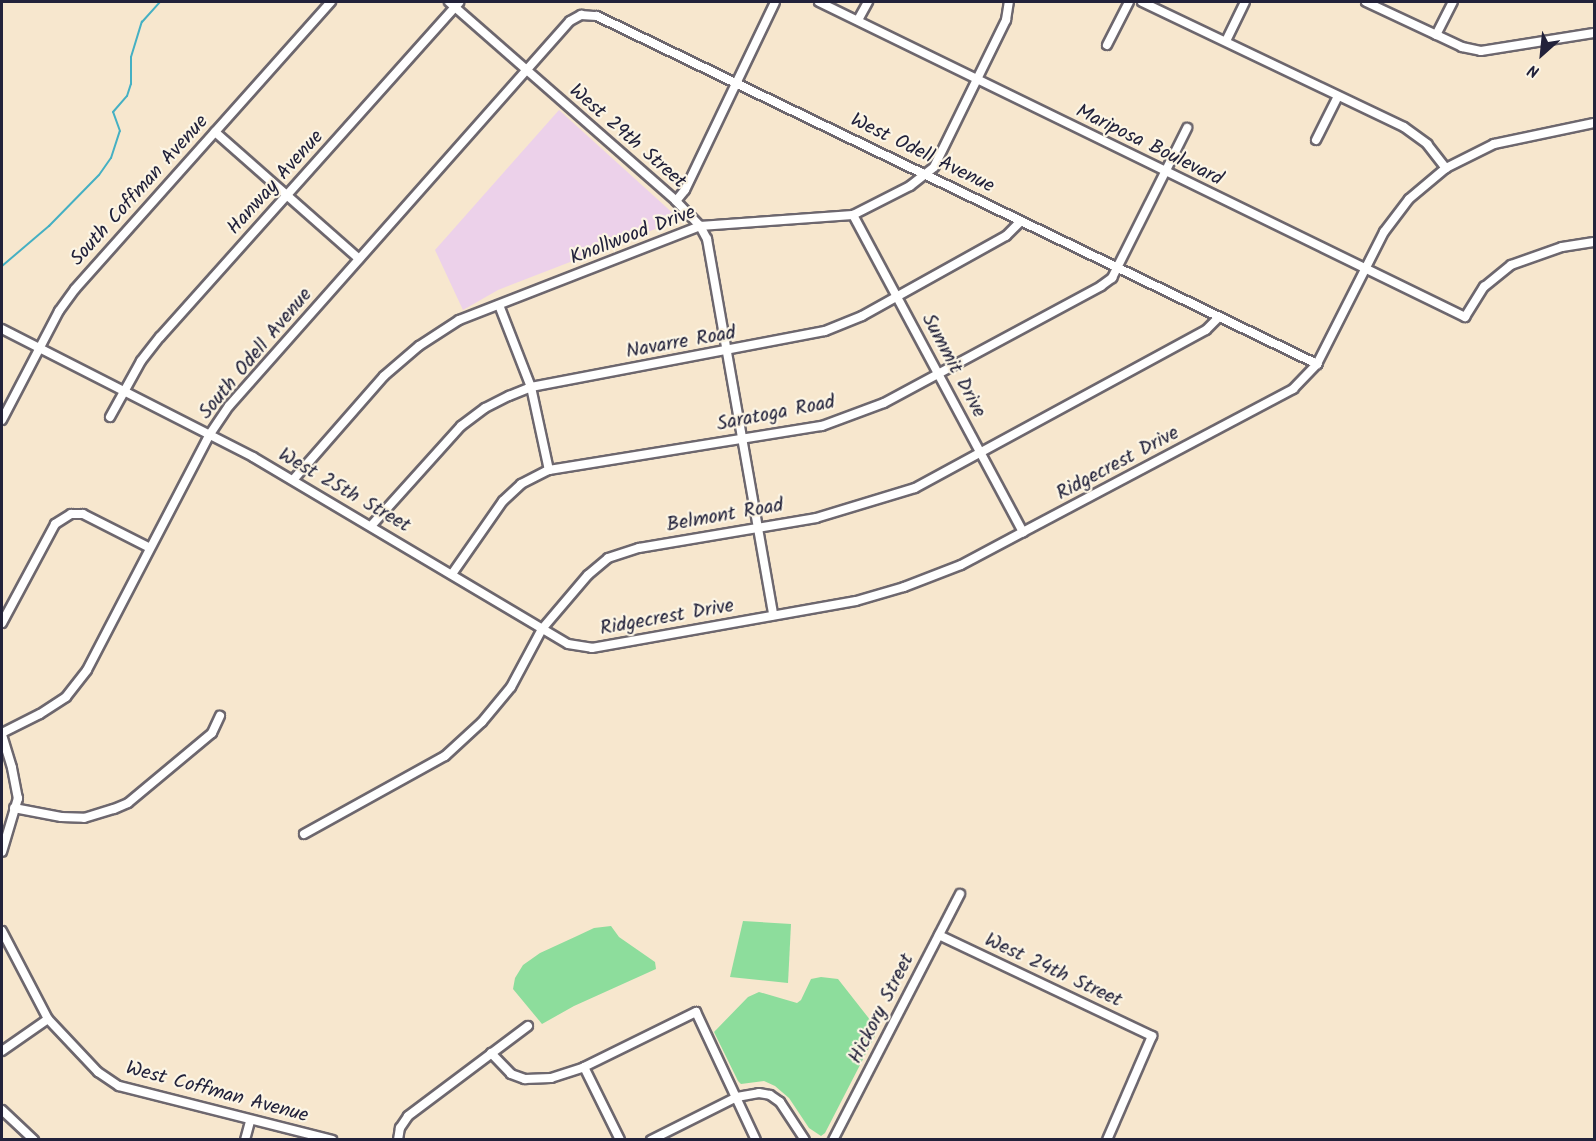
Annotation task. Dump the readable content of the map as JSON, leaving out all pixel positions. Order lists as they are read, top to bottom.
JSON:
{
  "streets": {
    "street": [
      "West 29th Street",
      "Mariposa Boulevard",
      "West Odell Avenue",
      "Hanway Avenue",
      "South Coffman Avenue",
      "Knollwood Drive",
      "Navarre Road",
      "South Odell Avenue",
      "Summit Drive",
      "Saratoga Road",
      "Ridgecrest Drive",
      "West 25th Street",
      "Belmont Road",
      "West 24th Street",
      "Hickory Street",
      "West Coffman Avenue"
    ]
  },
  "crossings": [
    ["West 29th Street", "West Odell Avenue"],
    ["West 29th Street", "Hanway Avenue"],
    ["West 29th Street", "Knollwood Drive"],
    ["West 29th Street", "Navarre Road"],
    ["West 29th Street", "South Odell Avenue"],
    ["West 29th Street", "Saratoga Road"],
    ["West 29th Street", "Ridgecrest Drive"],
    ["West 29th Street", "Belmont Road"],
    ["Mariposa Boulevard", "Knollwood Drive"],
    ["Mariposa Boulevard", "Saratoga Road"],
    ["Mariposa Boulevard", "Ridgecrest Drive"],
    ["West Odell Avenue", "Knollwood Drive"],
    ["West Odell Avenue", "Navarre Road"],
    ["West Odell Avenue", "South Odell Avenue"],
    ["West Odell Avenue", "Saratoga Road"],
    ["West Odell Avenue", "Ridgecrest Drive"],
    ["West Odell Avenue", "Belmont Road"],
    ["Hanway Avenue", "West 25th Street"],
    ["South Coffman Avenue", "West 25th Street"],
    ["Knollwood Drive", "Summit Drive"],
    ["Knollwood Drive", "West 25th Street"],
    ["Navarre Road", "Summit Drive"],
    ["Navarre Road", "West 25th Street"],
    ["South Odell Avenue", "West 25th Street"],
    ["Summit Drive", "Saratoga Road"],
    ["Summit Drive", "Ridgecrest Drive"],
    ["Summit Drive", "Belmont Road"],
    ["Saratoga Road", "West 25th Street"],
    ["Ridgecrest Drive", "West 25th Street"],
    ["Ridgecrest Drive", "Belmont Road"],
    ["West 25th Street", "Belmont Road"],
    ["West 24th Street", "Hickory Street"]
  ],
  "north": "bottom left"
}
